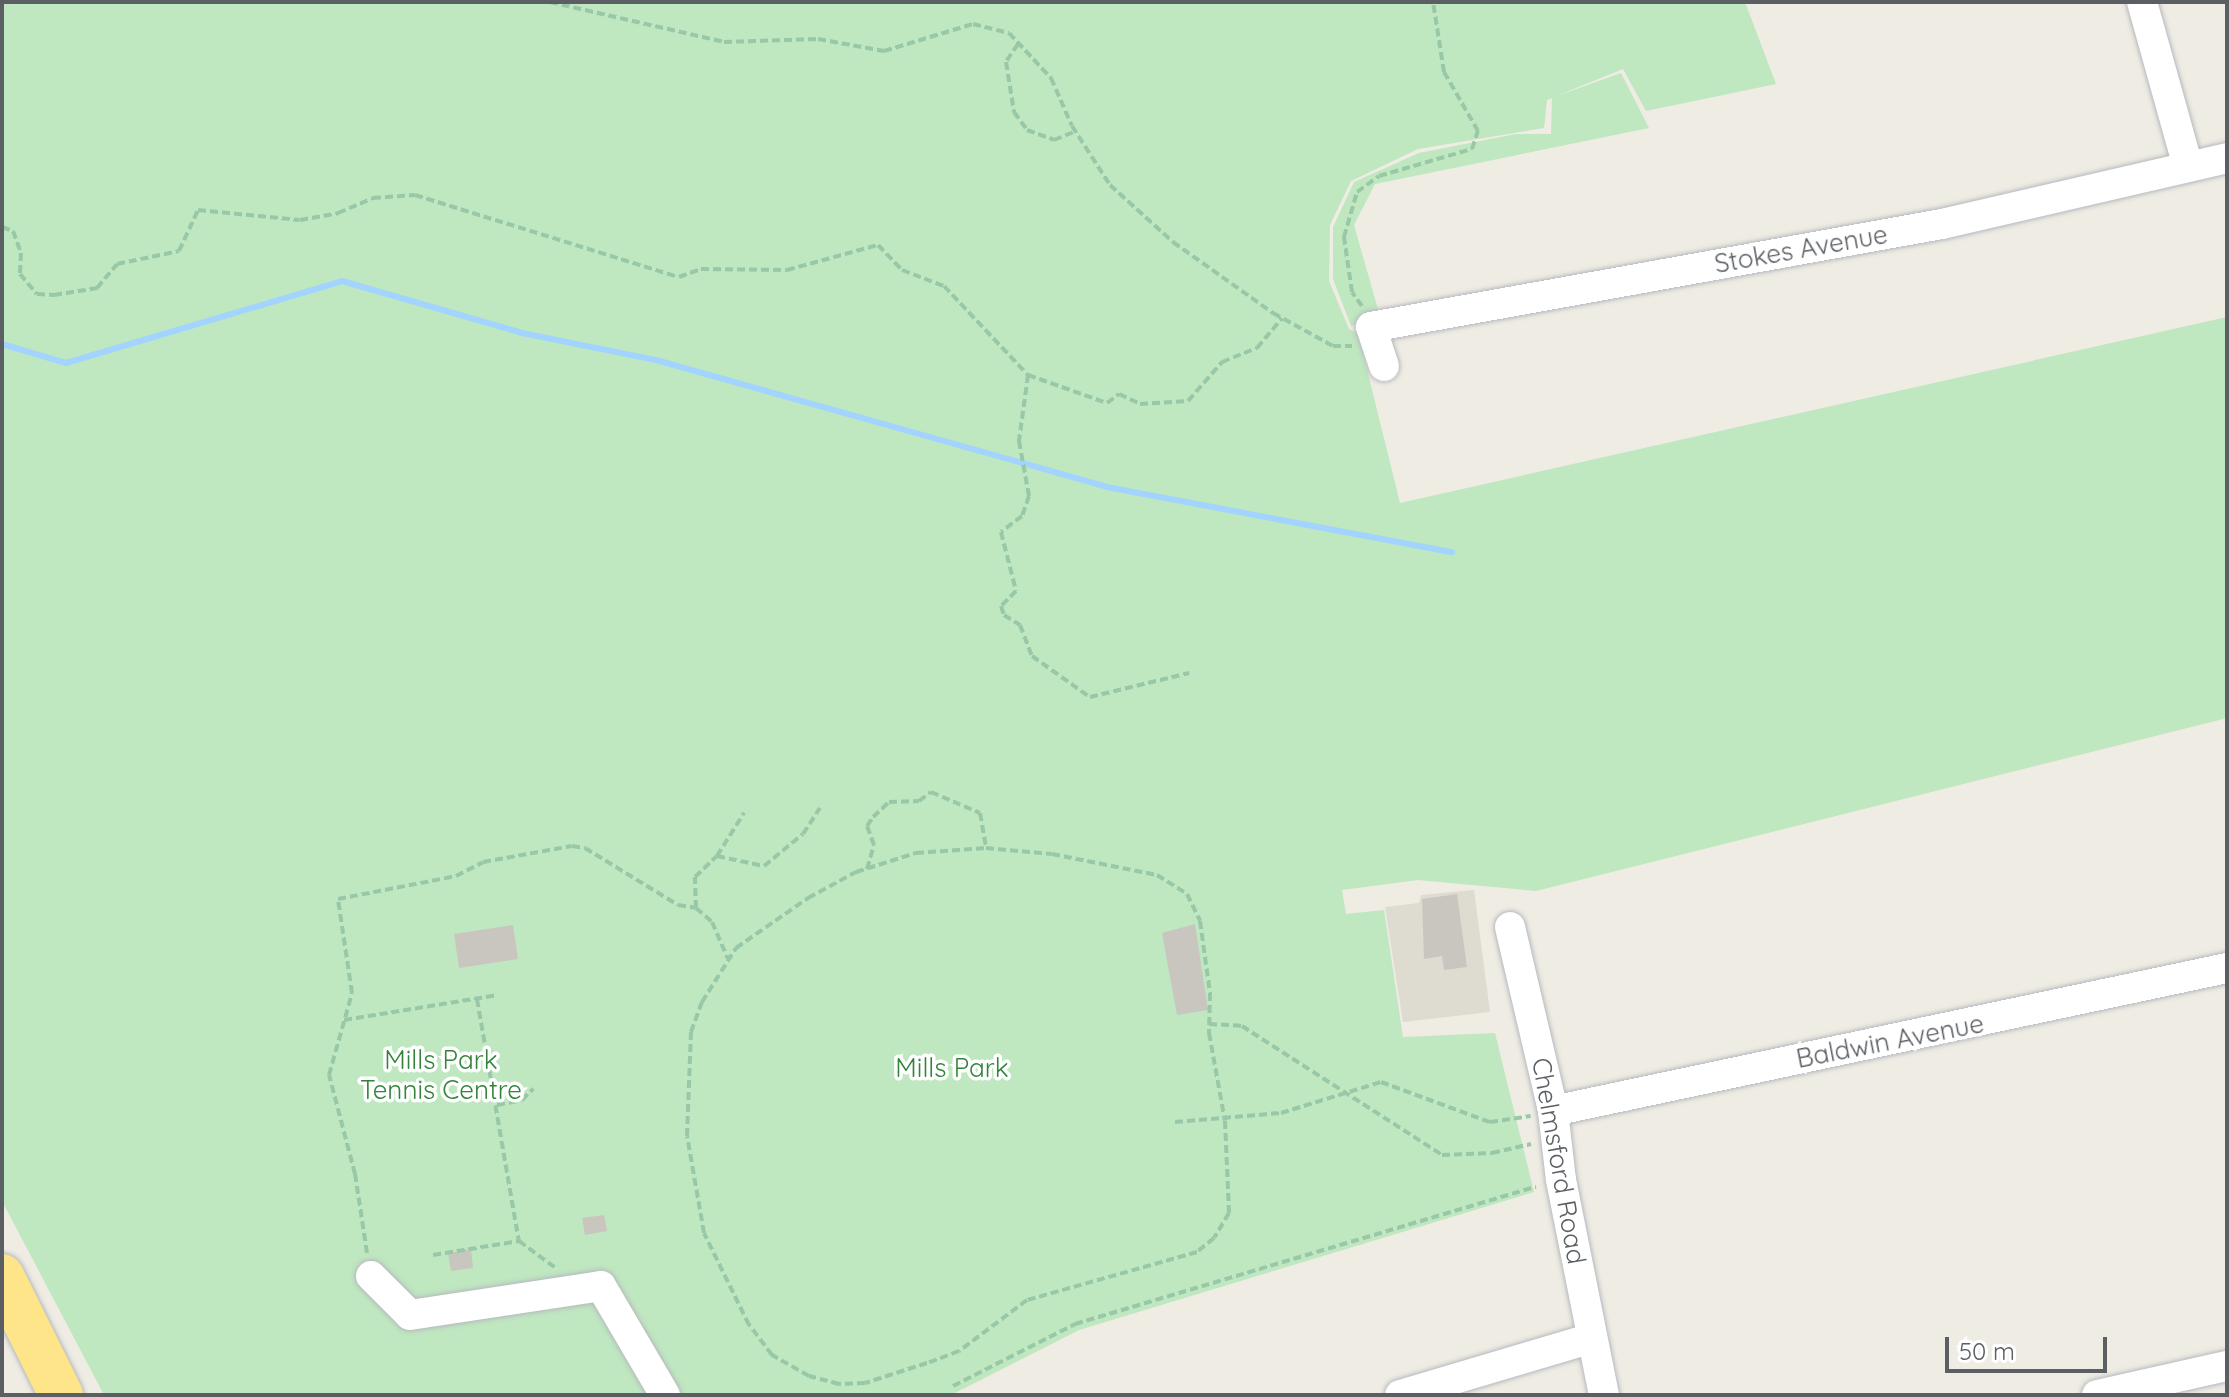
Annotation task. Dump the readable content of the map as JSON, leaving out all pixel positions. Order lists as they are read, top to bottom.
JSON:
{
  "streets": {
    "street": ["Stokes Avenue", "Baldwin Avenue", "Chelmsford Road"]
  },
  "crossings": [
    ["Baldwin Avenue", "Chelmsford Road"]
  ],
  "parks": ["Mills Park Tennis Centre", "Mills Park"],
  "scale_bar": "50 m"
}
